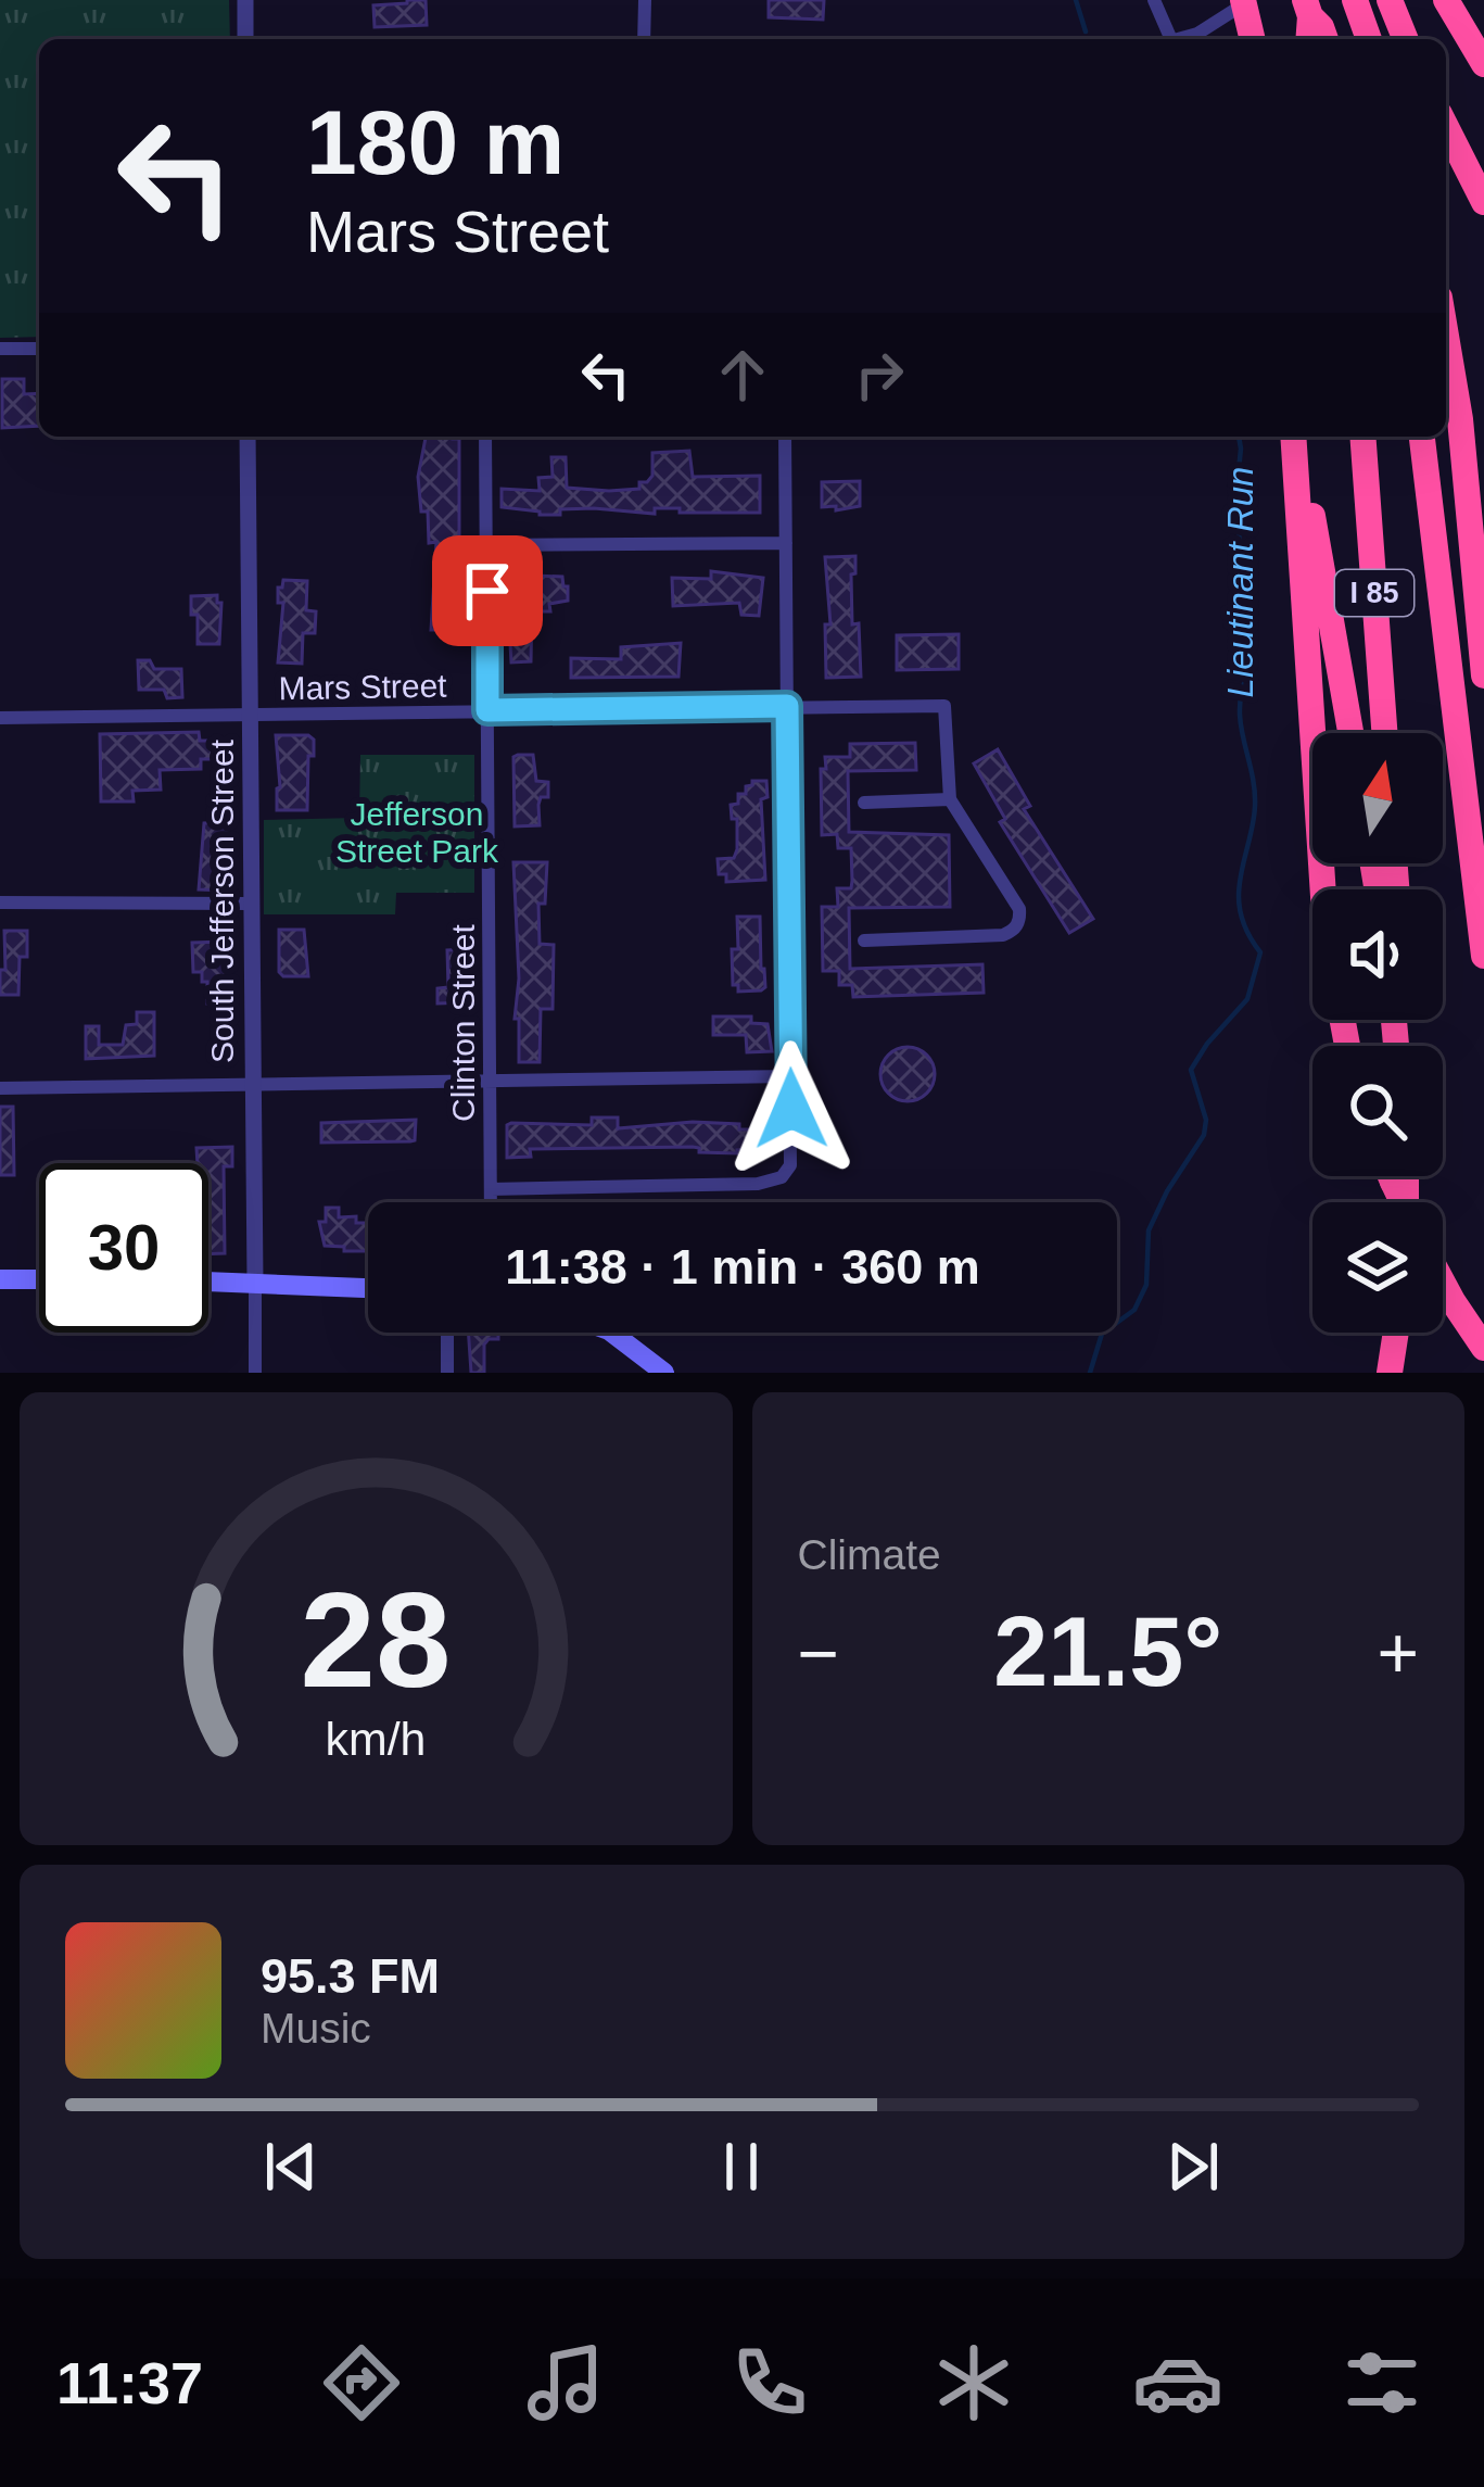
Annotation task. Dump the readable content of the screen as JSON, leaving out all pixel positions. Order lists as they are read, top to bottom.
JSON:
{
  "streets": {
    "highway": ["I 85"],
    "street": ["Mars Street", "South Jefferson Street", "Clinton Street"]
  },
  "crossings": [
    ["Mars Street", "South Jefferson Street"],
    ["Mars Street", "Clinton Street"]
  ],
  "water": ["Lieutinant Run"],
  "parks": ["Jefferson Street Park"],
  "north": "top",
  "page": {
    "turn": ["180 m", "Mars Street"],
    "limit": "30",
    "trip": "11:38 · 1 min · 360 m",
    "tile": "Climate",
    "heat": ["−", "21.5°", "+"],
    "song": ["95.3 FM", "Music"],
    "tabs": "11:37",
    "gauge": ["28", "km/h"]
  }
}
